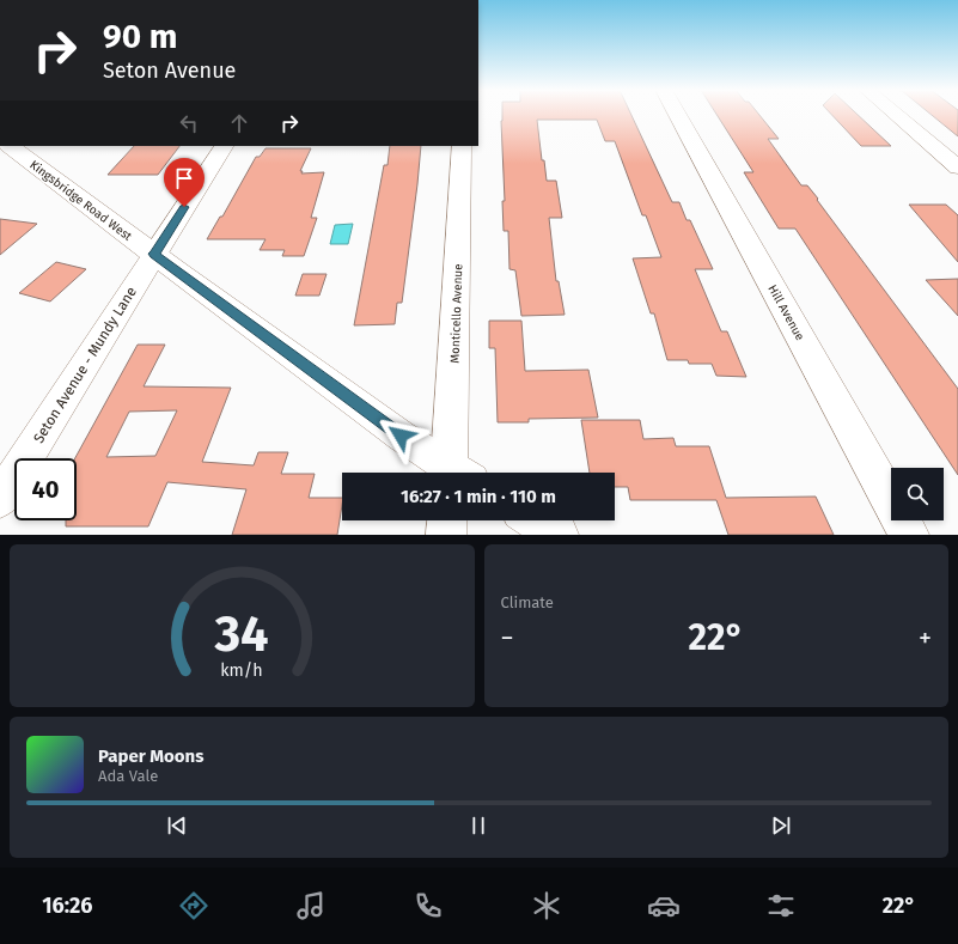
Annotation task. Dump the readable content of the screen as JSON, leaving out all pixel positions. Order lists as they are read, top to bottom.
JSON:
{
  "streets": {
    "street": [
      "Kingsbridge Road West",
      "Hill Avenue",
      "Monticello Avenue",
      "Seton Avenue - Mundy Lane"
    ]
  },
  "crossings": [
    ["Kingsbridge Road West", "Seton Avenue - Mundy Lane"]
  ],
  "page": {
    "turn": ["90 m", "Seton Avenue"],
    "limit": "40",
    "trip": "16:27 · 1 min · 110 m",
    "tile": "Climate",
    "heat": ["−", "22°", "+"],
    "song": ["Paper Moons", "Ada Vale"],
    "tabs": ["16:26", "22°"],
    "gauge": ["34", "km/h"]
  }
}
